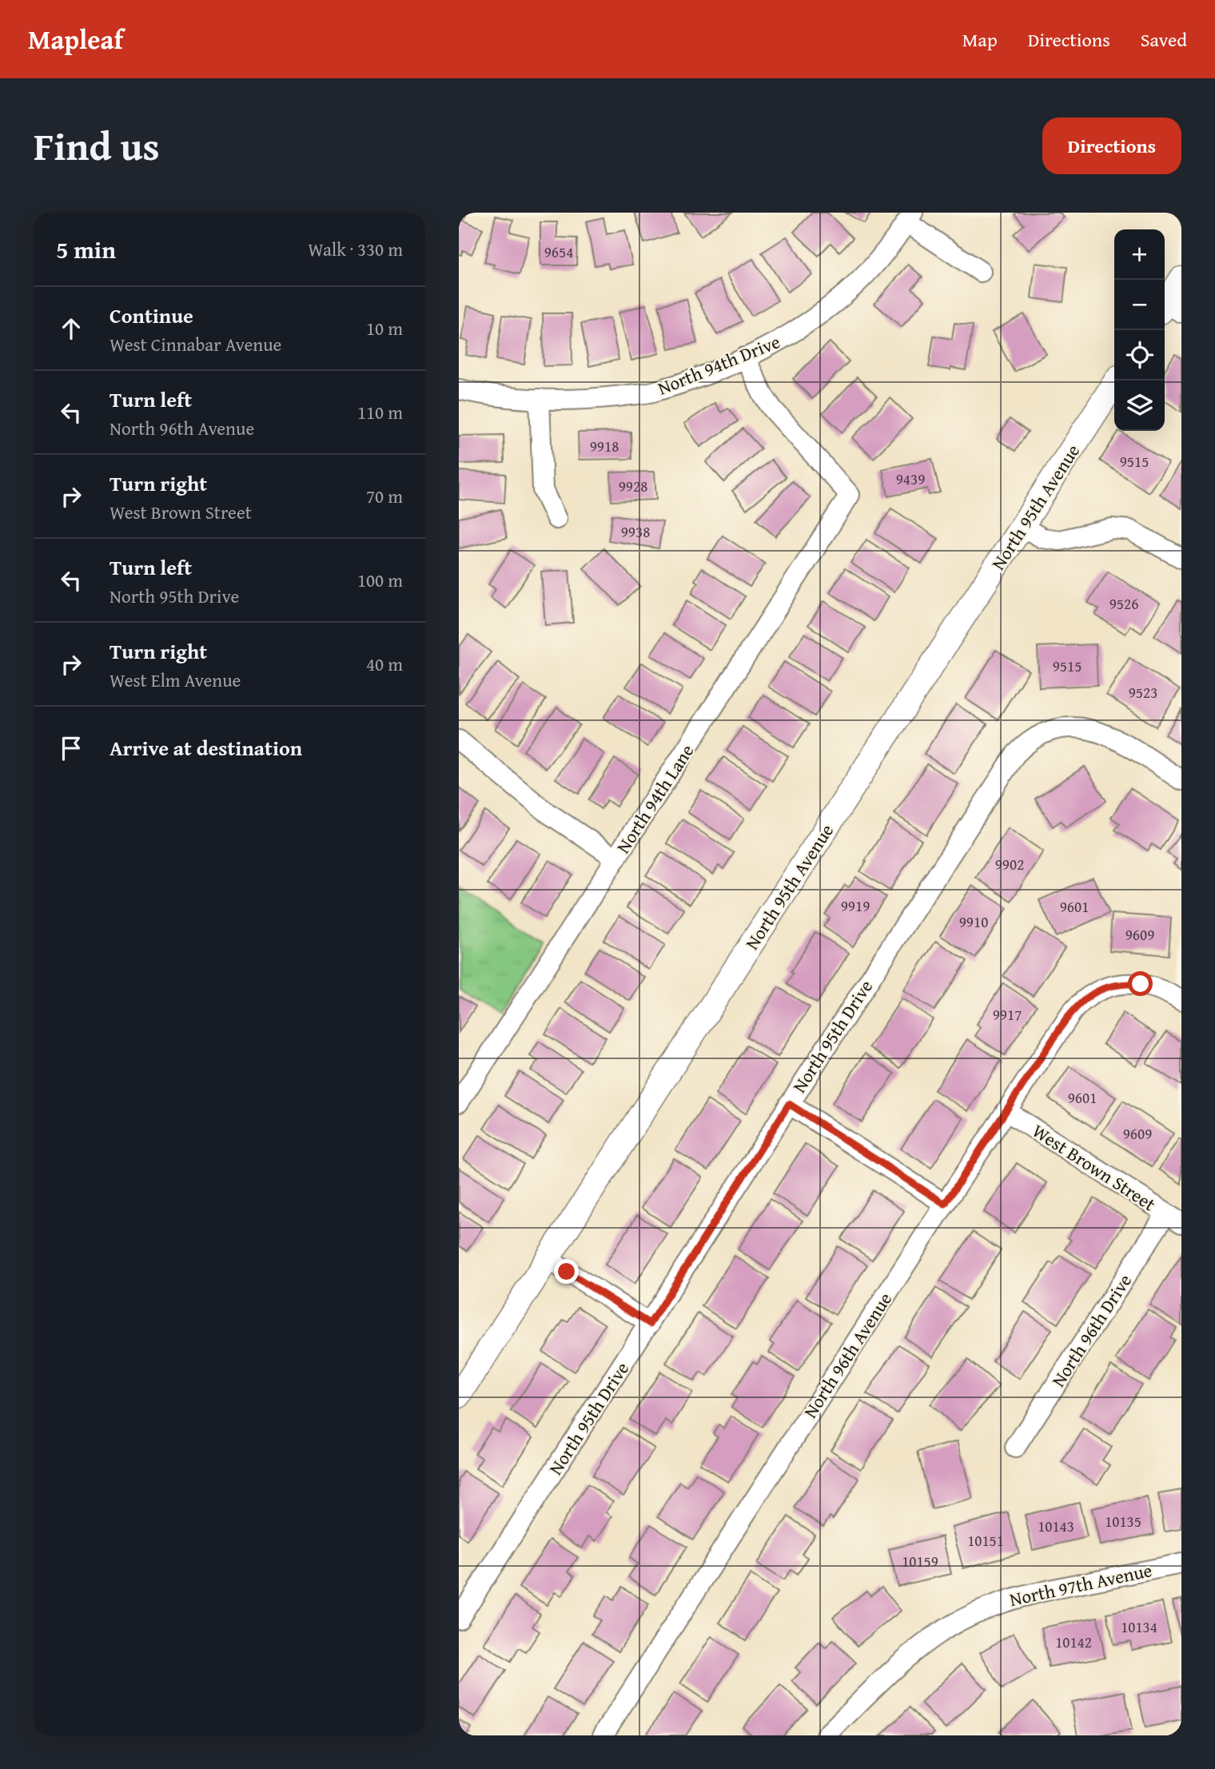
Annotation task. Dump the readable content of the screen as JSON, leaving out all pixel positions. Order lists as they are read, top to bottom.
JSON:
{
  "streets": {
    "street": [
      "North 94th Drive",
      "North 95th Avenue",
      "North 94th Lane",
      "North 95th Drive",
      "West Brown Street",
      "North 96th Drive",
      "North 96th Avenue",
      "North 97th Avenue"
    ]
  },
  "crossings": [
    ["North 94th Drive", "North 94th Lane"],
    ["West Brown Street", "North 96th Drive"],
    ["West Brown Street", "North 96th Avenue"]
  ],
  "house_numbers": [
    "9654",
    "9918",
    "9515",
    "9439",
    "9928",
    "9938",
    "9526",
    "9515",
    "9523",
    "9902",
    "9919",
    "9601",
    "9910",
    "9609",
    "9917",
    "9601",
    "9609",
    "10135",
    "10143",
    "10151",
    "10159",
    "10134",
    "10142"
  ],
  "page": {
    "header": "Mapleaf",
    "nav": ["Map", "Directions", "Saved"],
    "title": "Find us",
    "buttons": "Directions",
    "heading": ["5 min", "Walk · 330 m"],
    "map_buttons": ["+", "−"],
    "list": [
      ["Continue", "West Cinnabar Avenue", "10 m"],
      ["Turn left", "North 96th Avenue", "110 m"],
      ["Turn right", "West Brown Street", "70 m"],
      ["Turn left", "North 95th Drive", "100 m"],
      ["Turn right", "West Elm Avenue", "40 m"],
      "Arrive at destination"
    ]
  }
}
